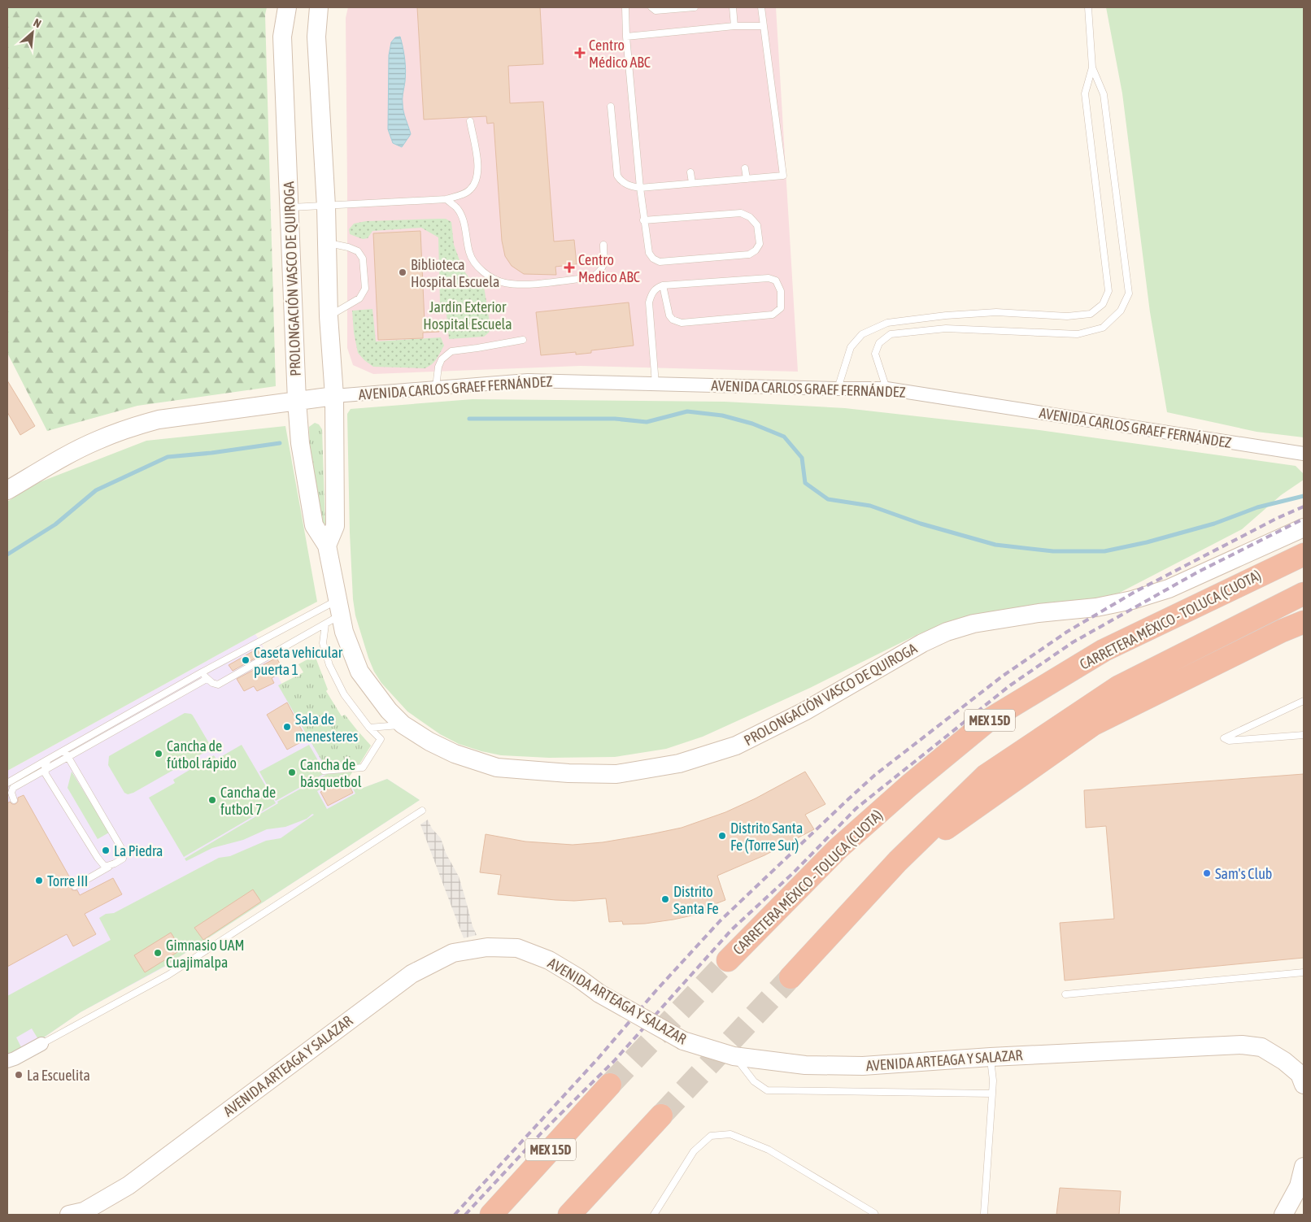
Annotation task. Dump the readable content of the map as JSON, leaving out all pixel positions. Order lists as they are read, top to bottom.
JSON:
{
  "streets": {
    "highway": ["CARRETERA MÉXICO - TOLUCA (CUOTA)", "MEX 15D"],
    "street": ["PROLONGACIÓN VASCO DE QUIROGA", "AVENIDA CARLOS GRAEF FERNÁNDEZ", "AVENIDA ARTEAGA Y SALAZAR"]
  },
  "parks": ["Jardín Exterior Hospital Escuela"],
  "places": {
    "health": ["Centro Médico ABC", "Centro Medico ABC"],
    "other": [
      "Biblioteca Hospital Escuela",
      "Caseta vehicular puerta 1",
      "Sala de menesteres",
      "Cancha de fútbol rápido",
      "Cancha de básquetbol",
      "Cancha de futbol 7",
      "Distrito Santa Fe (Torre Sur)",
      "La Piedra",
      "Sam's Club",
      "Torre III",
      "Distrito Santa Fe",
      "Gimnasio UAM Cuajimalpa",
      "La Escuelita"
    ]
  },
  "north": "top right"
}
